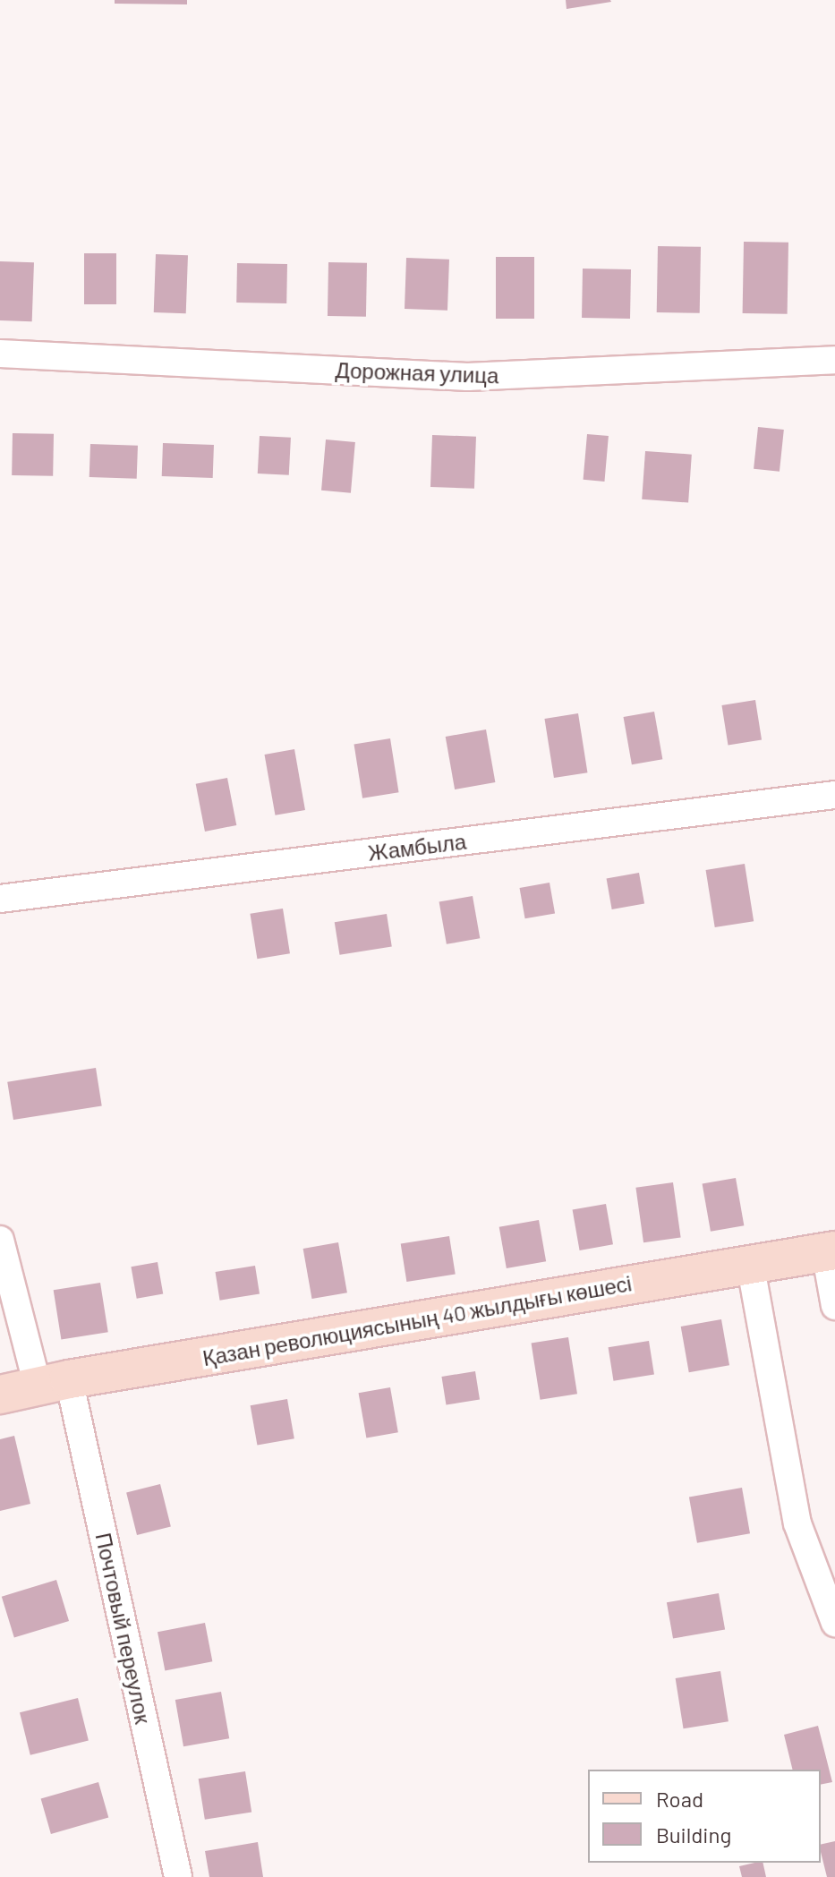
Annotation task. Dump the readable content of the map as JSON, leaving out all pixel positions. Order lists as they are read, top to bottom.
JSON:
{
  "streets": {
    "street": [
      "Дорожная улица",
      "Жамбыла",
      "Қазан революциясының 40 жылдығы көшесі",
      "Почтовый переулок"
    ]
  },
  "crossings": [
    ["Қазан революциясының 40 жылдығы көшесі", "Почтовый переулок"]
  ],
  "legend": ["Road", "Building"]
}
